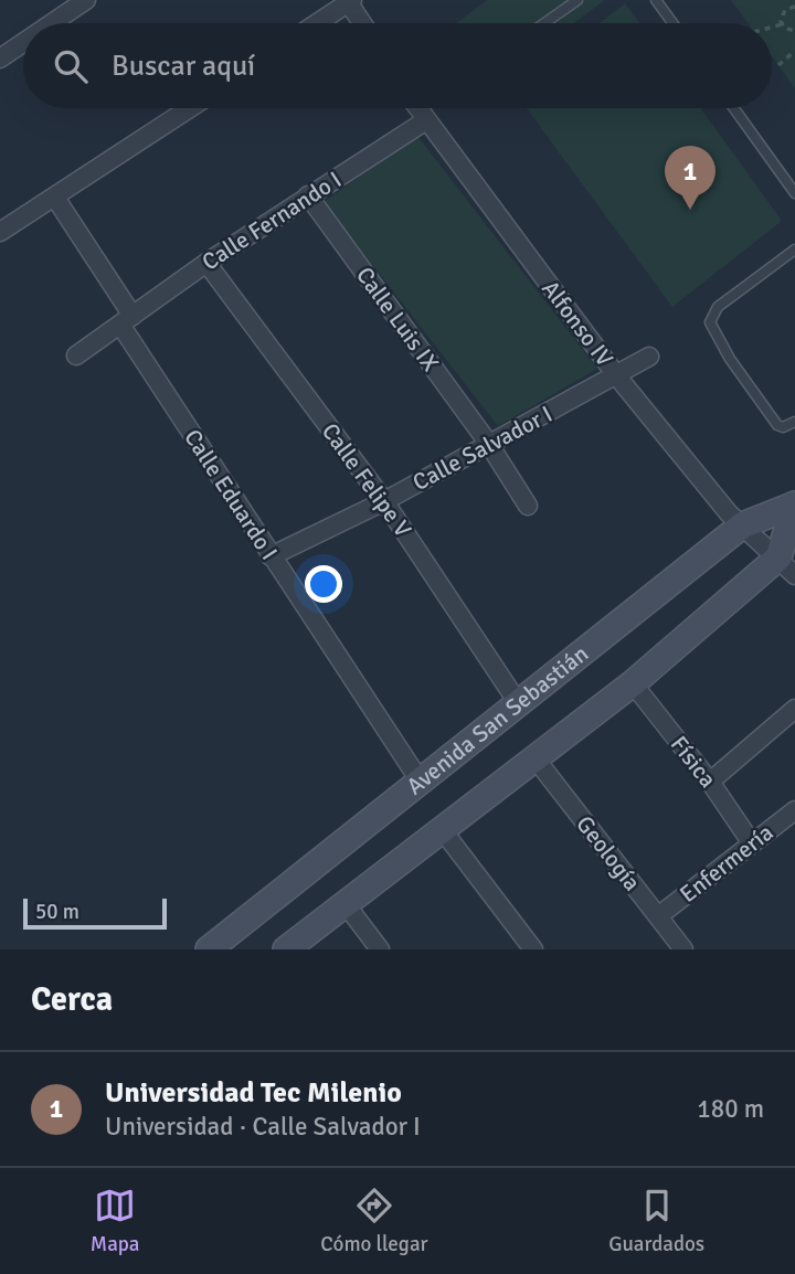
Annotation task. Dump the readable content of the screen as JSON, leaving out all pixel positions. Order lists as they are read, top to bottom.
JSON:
{
  "streets": {
    "main road": ["Avenida San Sebastián"],
    "street": [
      "Calle Fernando I",
      "Calle Luis IX",
      "Alfonso IV",
      "Calle Salvador I",
      "Calle Felipe V",
      "Calle Eduardo I",
      "Física",
      "Geología",
      "Enfermería"
    ]
  },
  "crossings": [
    ["Calle Fernando I", "Calle Luis IX"],
    ["Calle Fernando I", "Alfonso IV"],
    ["Calle Fernando I", "Calle Felipe V"],
    ["Calle Fernando I", "Calle Eduardo I"],
    ["Calle Luis IX", "Calle Salvador I"],
    ["Alfonso IV", "Calle Salvador I"],
    ["Alfonso IV", "Avenida San Sebastián"],
    ["Calle Salvador I", "Calle Felipe V"],
    ["Calle Salvador I", "Calle Eduardo I"],
    ["Calle Felipe V", "Avenida San Sebastián"],
    ["Calle Eduardo I", "Avenida San Sebastián"],
    ["Física", "Enfermería"],
    ["Geología", "Enfermería"]
  ],
  "scale_bar": "50 m",
  "page": {
    "search": "Buscar aquí",
    "pins": "1",
    "scale": "50 m",
    "heading": "Cerca",
    "list": [
      {
        "mark": "1",
        "name": "Universidad Tec Milenio",
        "note": "Universidad · Calle Salvador I",
        "value": "180 m"
      }
    ],
    "nav": ["Mapa", "Cómo llegar", "Guardados"]
  }
}
